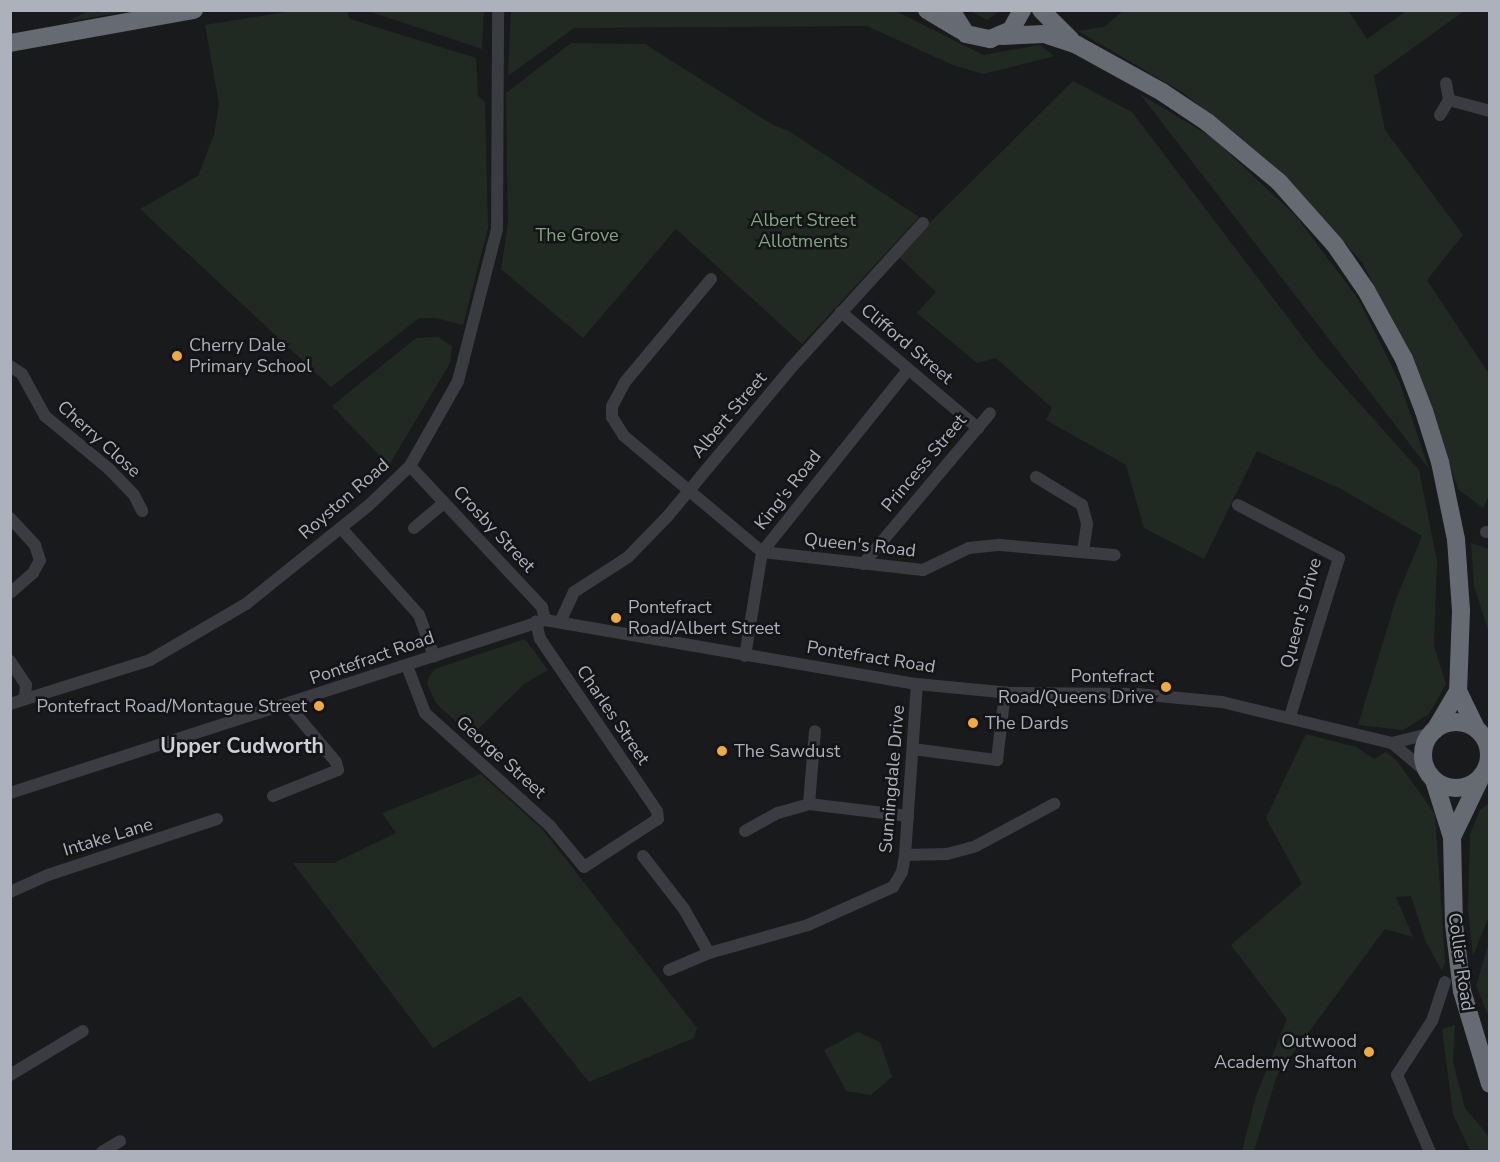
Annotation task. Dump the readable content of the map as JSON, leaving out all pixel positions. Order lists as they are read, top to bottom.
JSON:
{
  "streets": {
    "highway": ["Collier Road"],
    "street": [
      "Clifford Street",
      "Albert Street",
      "Cherry Close",
      "Princess Street",
      "King's Road",
      "Royston Road",
      "Crosby Street",
      "Queen's Road",
      "Queen's Drive",
      "Pontefract Road",
      "Charles Street",
      "George Street",
      "Sunningdale Drive",
      "Intake Lane"
    ]
  },
  "crossings": [
    ["Clifford Street", "Albert Street"],
    ["Clifford Street", "Princess Street"],
    ["Clifford Street", "King's Road"],
    ["Albert Street", "Pontefract Road"],
    ["Princess Street", "Queen's Road"],
    ["King's Road", "Queen's Road"],
    ["King's Road", "Pontefract Road"],
    ["Royston Road", "Crosby Street"],
    ["Crosby Street", "Pontefract Road"],
    ["Crosby Street", "Charles Street"],
    ["Queen's Drive", "Pontefract Road"],
    ["Pontefract Road", "Charles Street"],
    ["Pontefract Road", "George Street"],
    ["Pontefract Road", "Sunningdale Drive"],
    ["Pontefract Road", "Collier Road"],
    ["Charles Street", "George Street"]
  ],
  "districts": ["Upper Cudworth"],
  "parks": ["Albert Street Allotments", "The Grove"],
  "places": [
    "Cherry Dale Primary School",
    "Pontefract Road/Albert Street",
    "Pontefract Road/Queens Drive",
    "Pontefract Road/Montague Street",
    "The Dards",
    "The Sawdust",
    "Outwood Academy Shafton"
  ]
}
